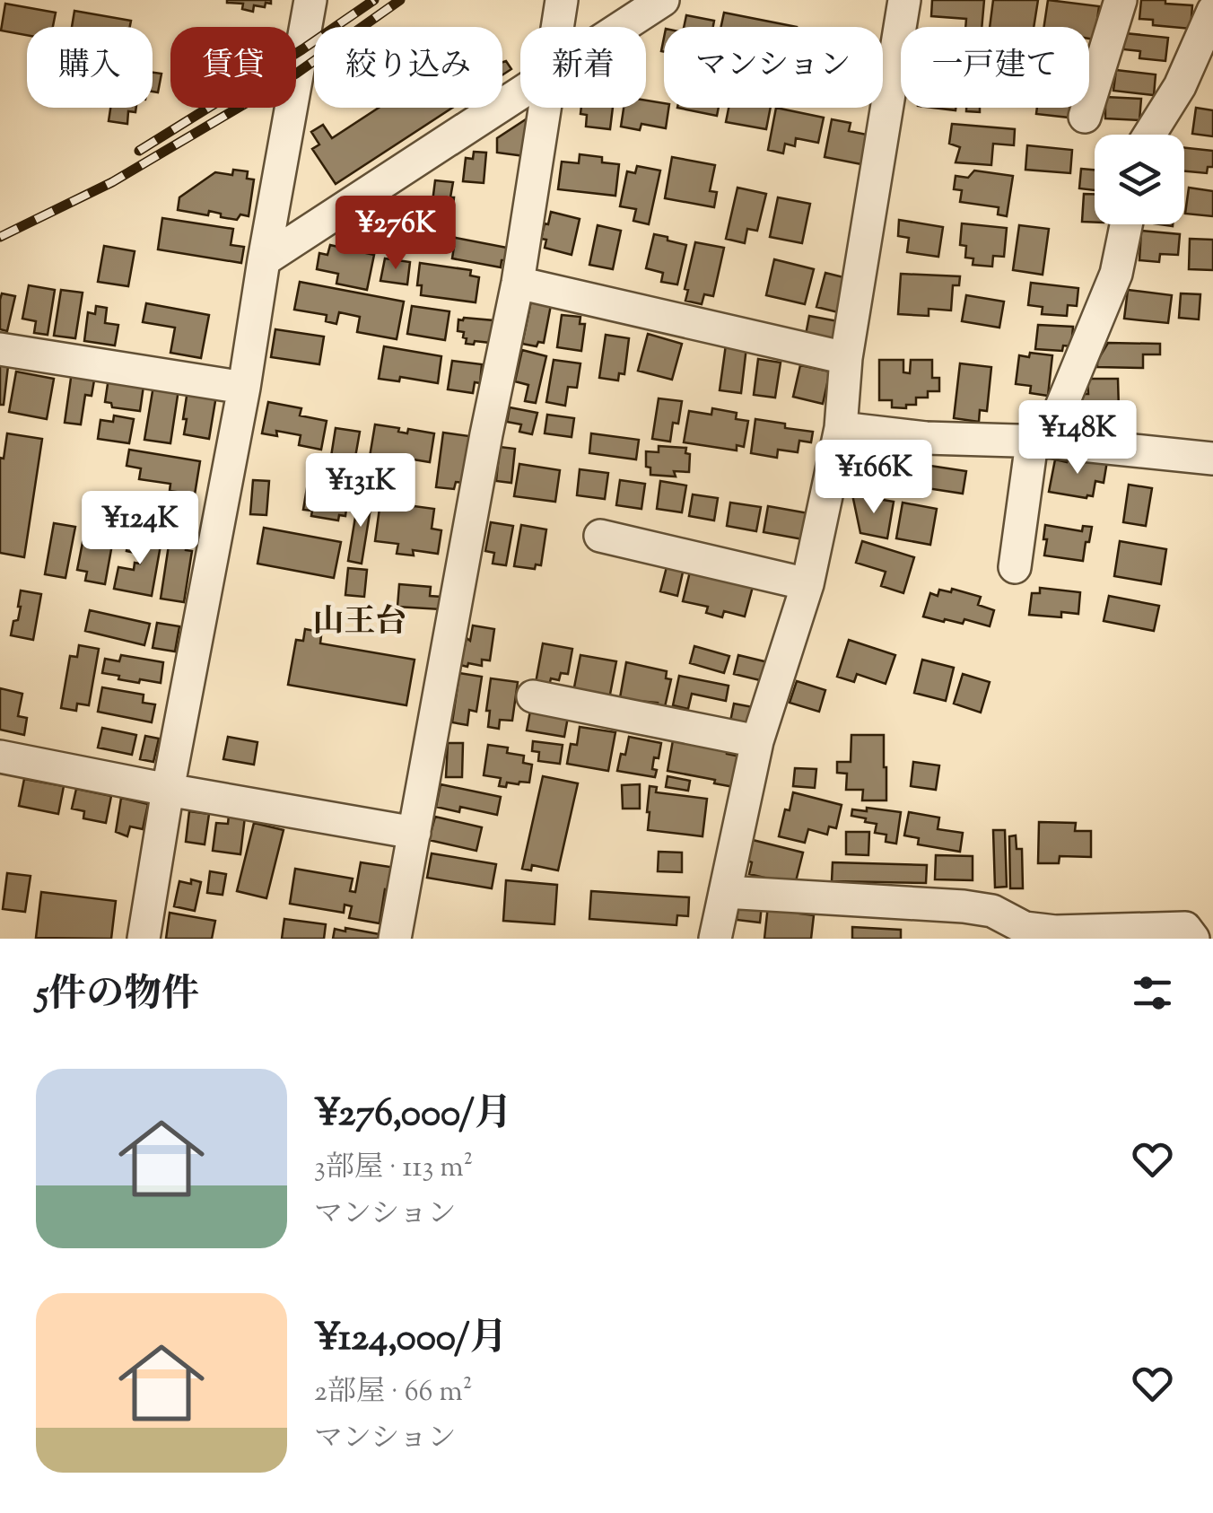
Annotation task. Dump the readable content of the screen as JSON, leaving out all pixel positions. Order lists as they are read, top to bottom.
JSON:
{
  "districts": ["山王台"],
  "page": {
    "chip": [
      "購入",
      "賃貸",
      "絞り込み",
      "新着",
      "マンション",
      "一戸建て"
    ],
    "price": [
      "¥276K",
      "¥148K",
      "¥166K",
      "¥131K",
      "¥124K"
    ],
    "heading": "5件の物件",
    "list": [
      {
        "name": "¥276,000/月",
        "note": "3部屋 · 113 m² · マンション"
      },
      {
        "name": "¥124,000/月",
        "note": "2部屋 · 66 m² · マンション"
      }
    ]
  }
}
